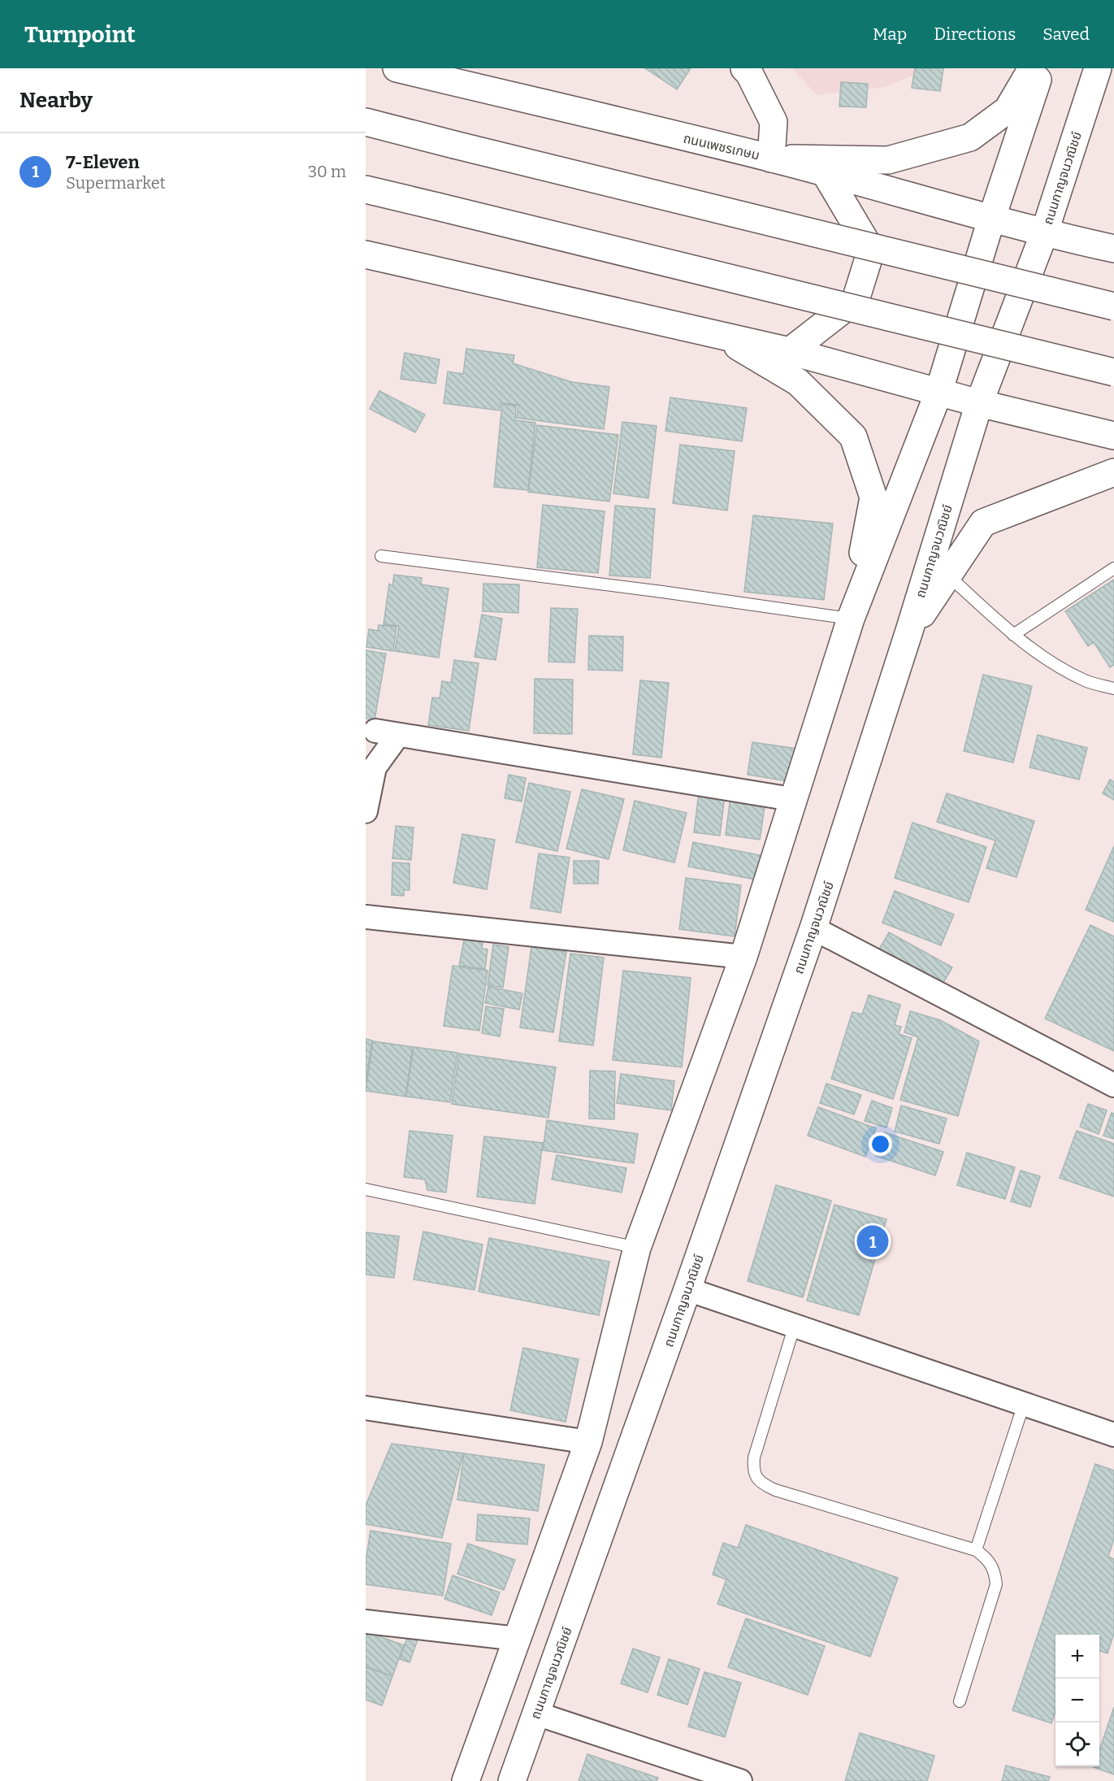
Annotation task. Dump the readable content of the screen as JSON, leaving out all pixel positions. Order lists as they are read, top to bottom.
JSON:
{
  "streets": {
    "main road": ["ถนนเพชรเกษม", "ถนนกาญจนวณิชย์"]
  },
  "crossings": [
    ["ถนนเพชรเกษม", "ถนนกาญจนวณิชย์"]
  ],
  "page": {
    "header": "Turnpoint",
    "nav": ["Map", "Directions", "Saved"],
    "heading": "Nearby",
    "list": [
      {
        "mark": "1",
        "name": "7-Eleven",
        "note": "Supermarket",
        "value": "30 m"
      }
    ],
    "pins": "1",
    "map_buttons": ["+", "−"]
  }
}
